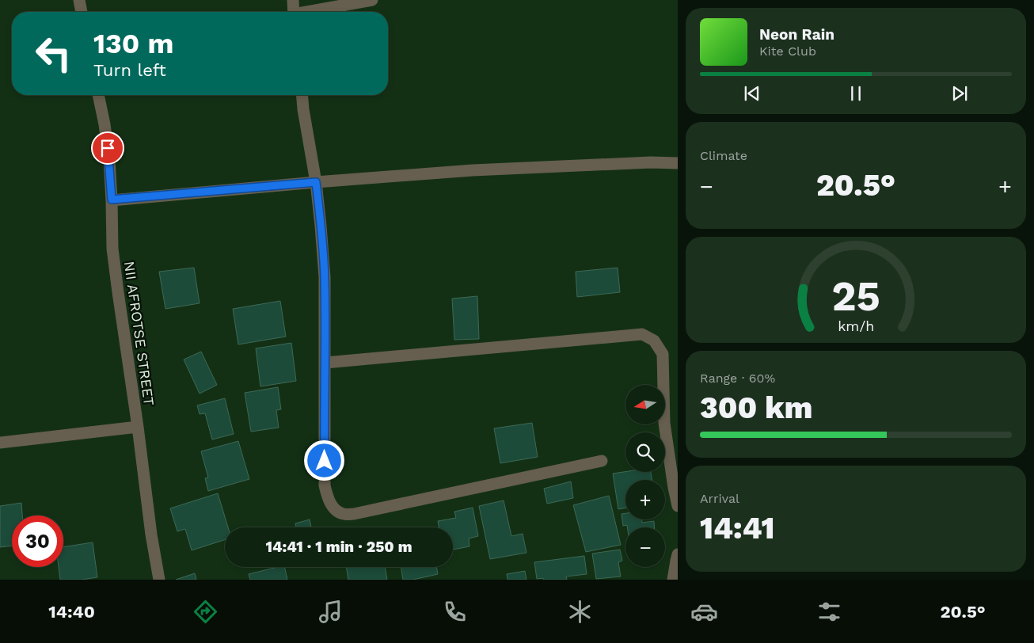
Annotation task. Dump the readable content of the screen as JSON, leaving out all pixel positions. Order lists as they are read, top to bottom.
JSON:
{
  "streets": {
    "street": ["NII AFROTSE STREET"]
  },
  "north": "left",
  "page": {
    "turn": ["130 m", "Turn left"],
    "song": ["Neon Rain", "Kite Club"],
    "tile": [
      "Climate",
      ["Range · 60%", "300 km"],
      ["Arrival", "14:41"]
    ],
    "heat": ["−", "20.5°", "+"],
    "map_buttons": ["+", "−"],
    "limit": "30",
    "trip": "14:41 · 1 min · 250 m",
    "tabs": ["14:40", "20.5°"],
    "gauge": ["25", "km/h"]
  }
}
